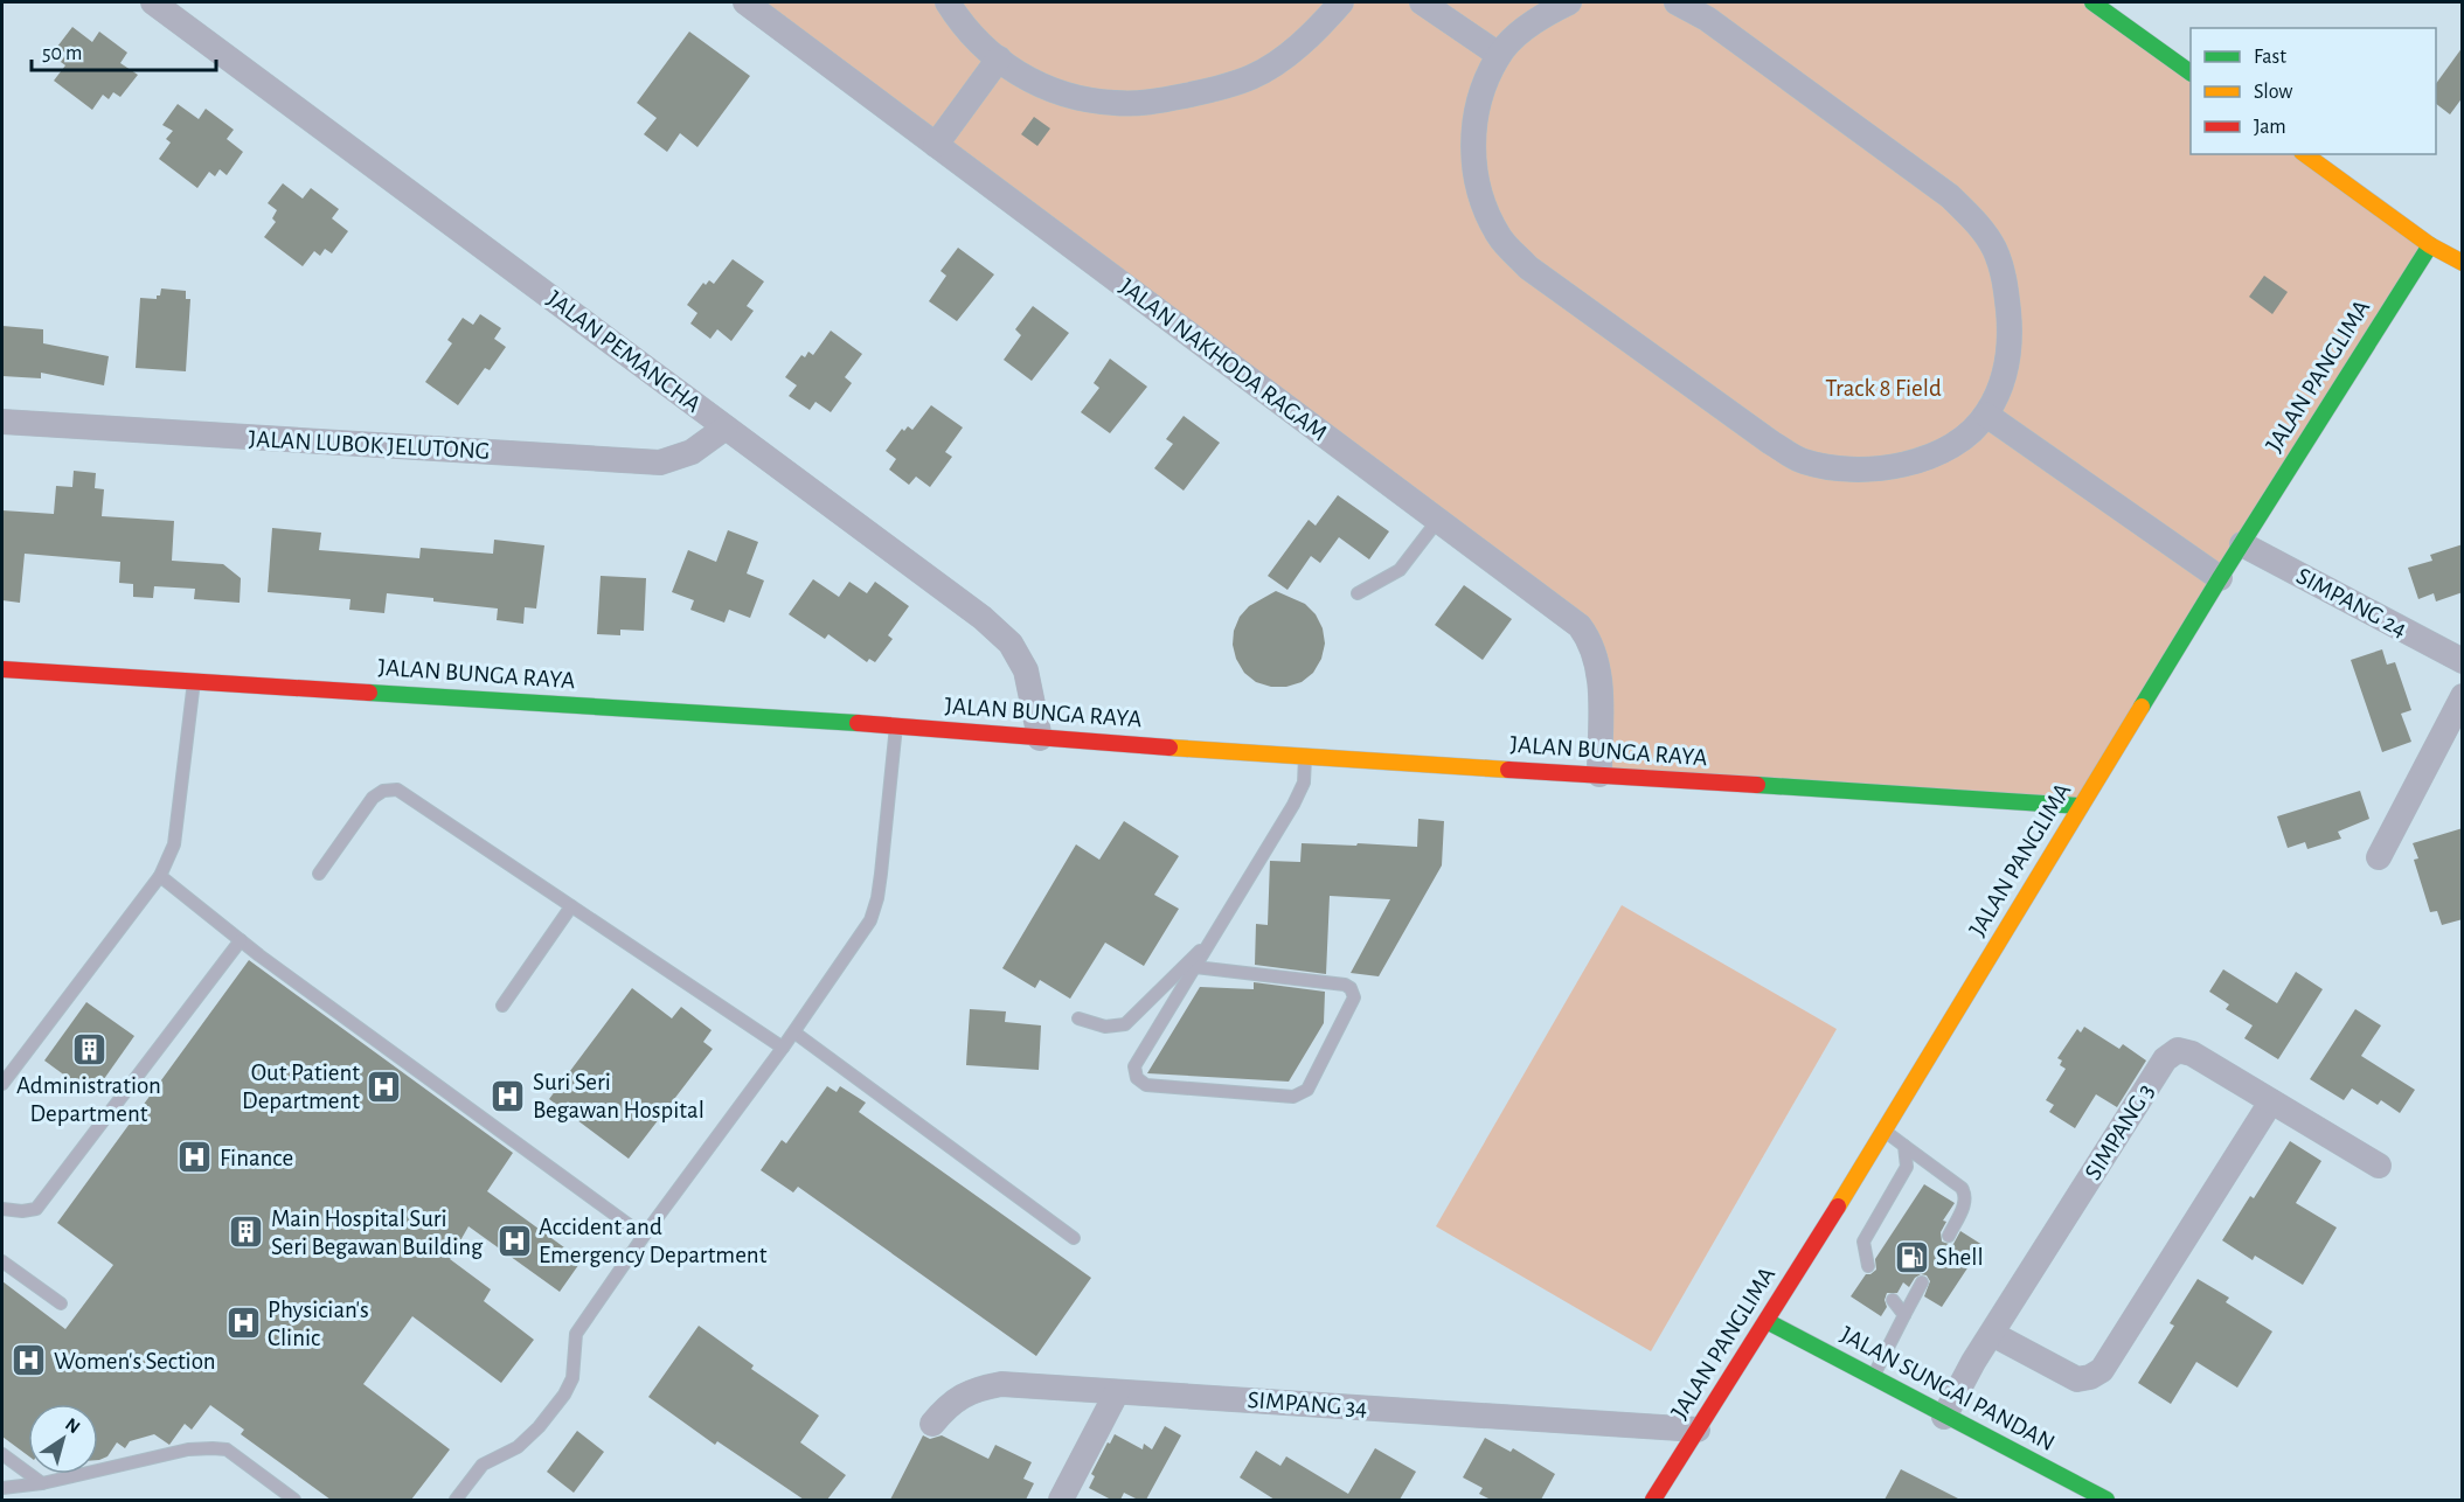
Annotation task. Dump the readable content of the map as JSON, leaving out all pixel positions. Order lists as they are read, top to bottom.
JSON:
{
  "streets": {
    "street": [
      "JALAN PEMANCHA",
      "JALAN NAKHODA RAGAM",
      "JALAN PANGLIMA",
      "JALAN LUBOK JELUTONG",
      "SIMPANG 24",
      "JALAN BUNGA RAYA",
      "SIMPANG 3",
      "JALAN SUNGAI PANDAN",
      "SIMPANG 34"
    ]
  },
  "crossings": [
    ["JALAN PEMANCHA", "JALAN LUBOK JELUTONG"],
    ["JALAN PEMANCHA", "JALAN BUNGA RAYA"],
    ["JALAN NAKHODA RAGAM", "JALAN BUNGA RAYA"],
    ["JALAN PANGLIMA", "SIMPANG 24"],
    ["JALAN PANGLIMA", "JALAN BUNGA RAYA"],
    ["JALAN PANGLIMA", "JALAN SUNGAI PANDAN"],
    ["JALAN PANGLIMA", "SIMPANG 34"],
    ["SIMPANG 3", "JALAN SUNGAI PANDAN"]
  ],
  "parks": ["Track 8 Field"],
  "places": {
    "building": ["Administration Department", "Main Hospital Suri Seri Begawan Building"],
    "hospital": [
      "Out Patient Department",
      "Suri Seri Begawan Hospital",
      "Finance",
      "Accident and Emergency Department",
      "Physician's Clinic",
      "Women's Section"
    ],
    "fuel station": ["Shell"]
  },
  "legend": ["Fast", "Slow", "Jam"],
  "scale_bar": "50 m",
  "north": "top right"
}
